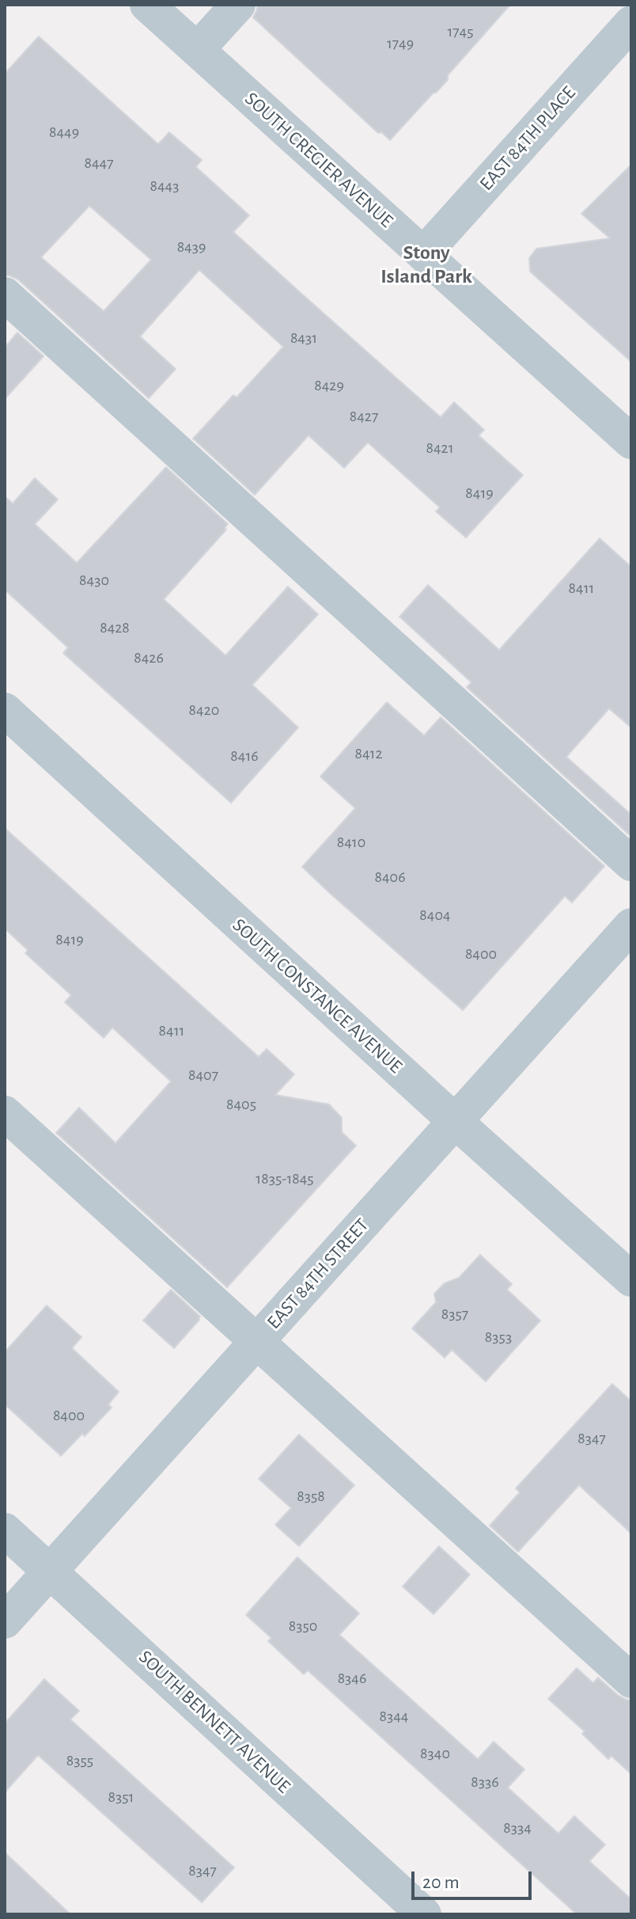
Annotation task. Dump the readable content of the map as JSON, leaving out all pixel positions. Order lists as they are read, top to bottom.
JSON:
{
  "streets": {
    "street": [
      "EAST 84TH PLACE",
      "SOUTH CREGIER AVENUE",
      "SOUTH CONSTANCE AVENUE",
      "EAST 84TH STREET",
      "SOUTH BENNETT AVENUE"
    ]
  },
  "crossings": [
    ["EAST 84TH PLACE", "SOUTH CREGIER AVENUE"],
    ["SOUTH CONSTANCE AVENUE", "EAST 84TH STREET"],
    ["EAST 84TH STREET", "SOUTH BENNETT AVENUE"]
  ],
  "districts": ["Stony Island Park"],
  "house_numbers": [
    "1745",
    "1749",
    "8449",
    "8447",
    "8443",
    "8439",
    "8431",
    "8429",
    "8427",
    "8421",
    "8419",
    "8430",
    "8411",
    "8428",
    "8426",
    "8420",
    "8412",
    "8416",
    "8410",
    "8406",
    "8404",
    "8419",
    "8400",
    "8411",
    "8407",
    "8405",
    "1835-1845",
    "8357",
    "8353",
    "8400",
    "8347",
    "8358",
    "8350",
    "8346",
    "8344",
    "8340",
    "8355",
    "8336",
    "8351",
    "8334",
    "8347"
  ],
  "scale_bar": "20 m"
}
